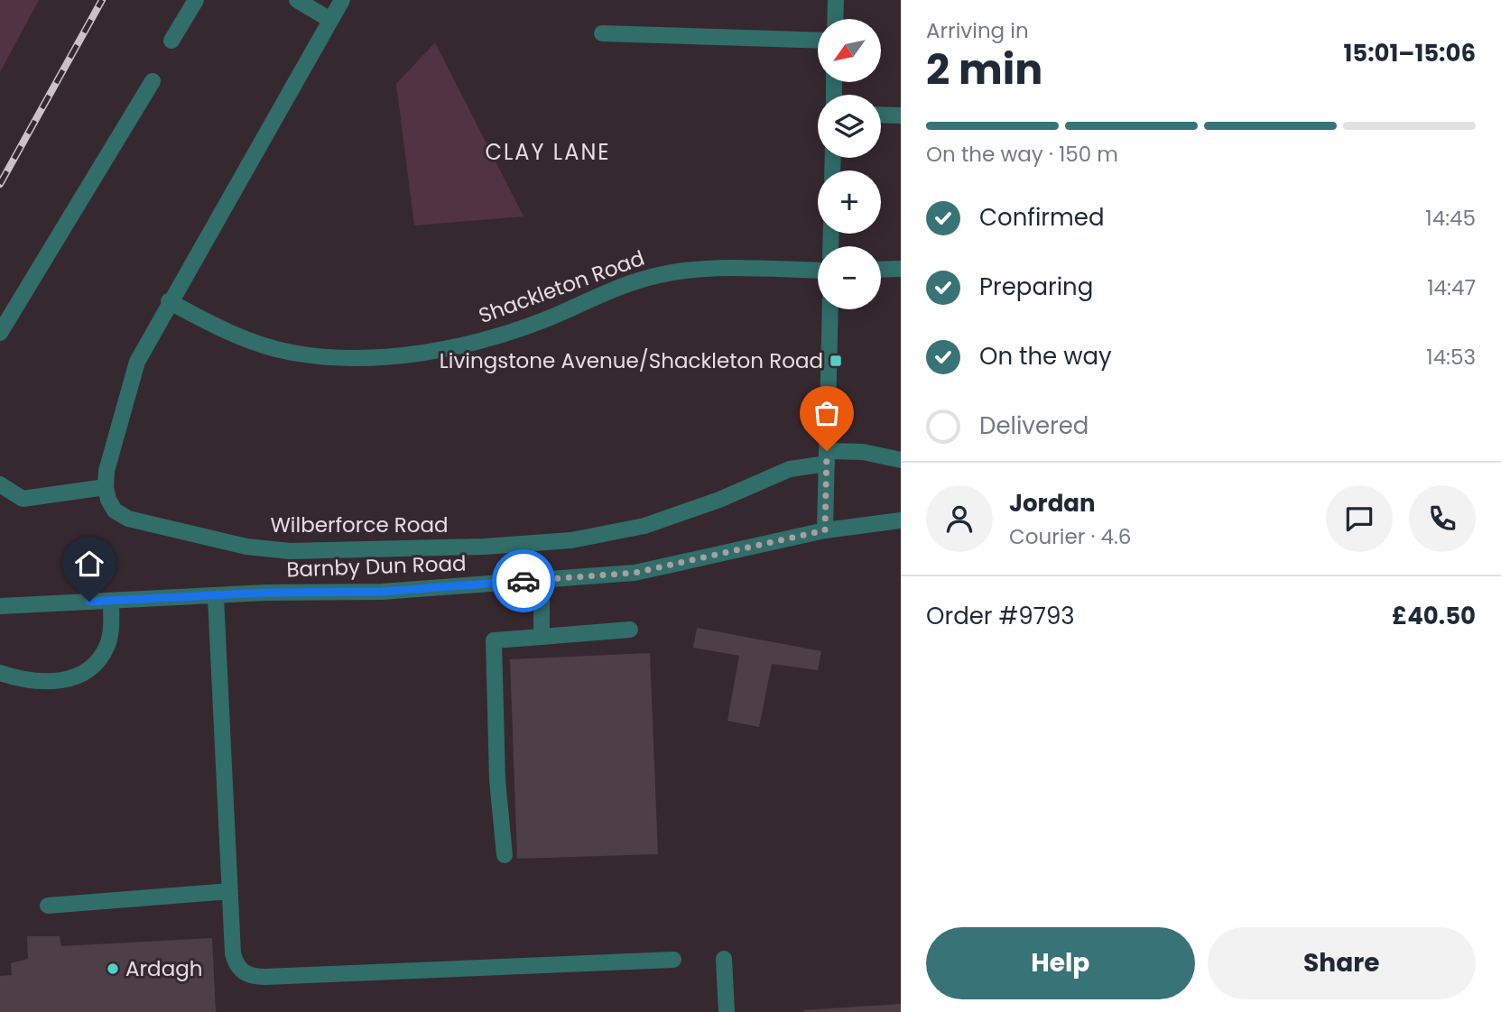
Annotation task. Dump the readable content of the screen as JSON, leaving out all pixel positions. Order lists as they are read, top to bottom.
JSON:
{
  "streets": {
    "street": ["Shackleton Road", "Wilberforce Road", "Barnby Dun Road"]
  },
  "districts": ["CLAY LANE"],
  "places": {
    "transit": ["Livingstone Avenue/Shackleton Road"],
    "other": ["Ardagh"]
  },
  "north": "bottom left",
  "page": {
    "heading": ["2 min", "Arriving in", "15:01–15:06"],
    "panel": [
      "Jordan",
      "Courier · 4.6",
      "Order #9793",
      "£40.50"
    ],
    "map_buttons": ["+", "−"],
    "bar": "On the way · 150 m",
    "list": [
      ["Confirmed", "14:45"],
      ["Preparing", "14:47"],
      ["On the way", "14:53"],
      "Delivered"
    ],
    "buttons": ["Help", "Share"]
  }
}
